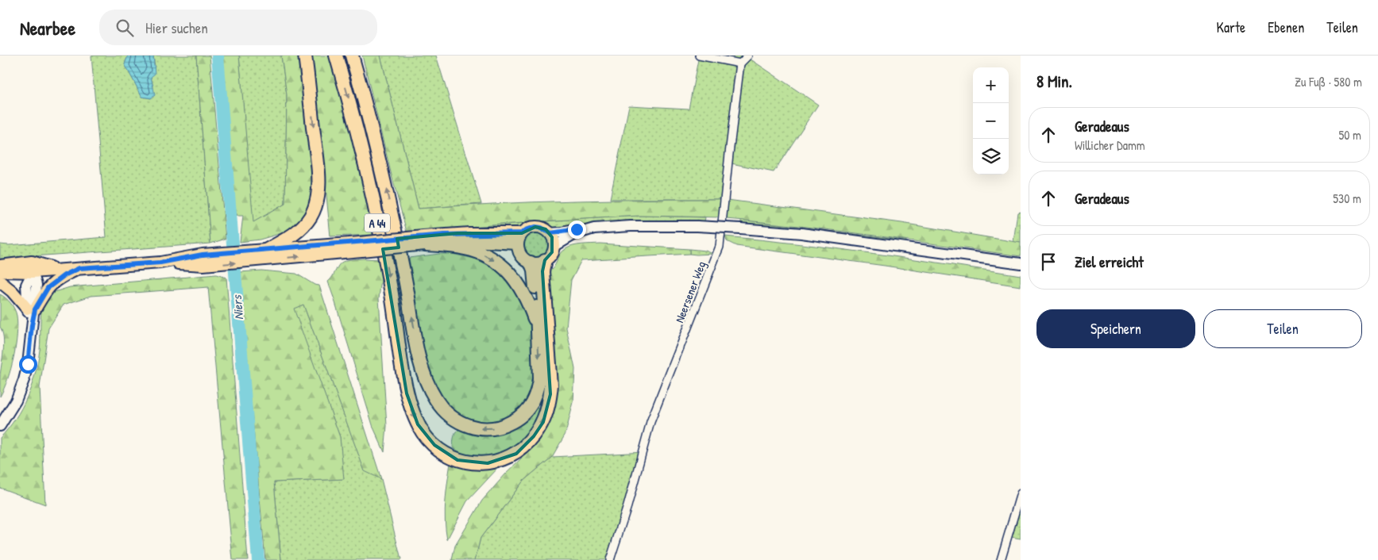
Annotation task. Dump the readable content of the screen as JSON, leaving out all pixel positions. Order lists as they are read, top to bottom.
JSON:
{
  "streets": {
    "highway": ["A 44"],
    "street": ["Neersener Weg"]
  },
  "water": ["Niers"],
  "page": {
    "header": "Nearbee",
    "search": "Hier suchen",
    "nav": ["Karte", "Ebenen", "Teilen"],
    "heading": ["8 Min.", "Zu Fuß · 580 m"],
    "map_buttons": ["+", "−"],
    "list": [
      ["Geradeaus", "Willicher Damm", "50 m"],
      ["Geradeaus", "530 m"],
      "Ziel erreicht"
    ],
    "buttons": ["Speichern", "Teilen"]
  }
}
